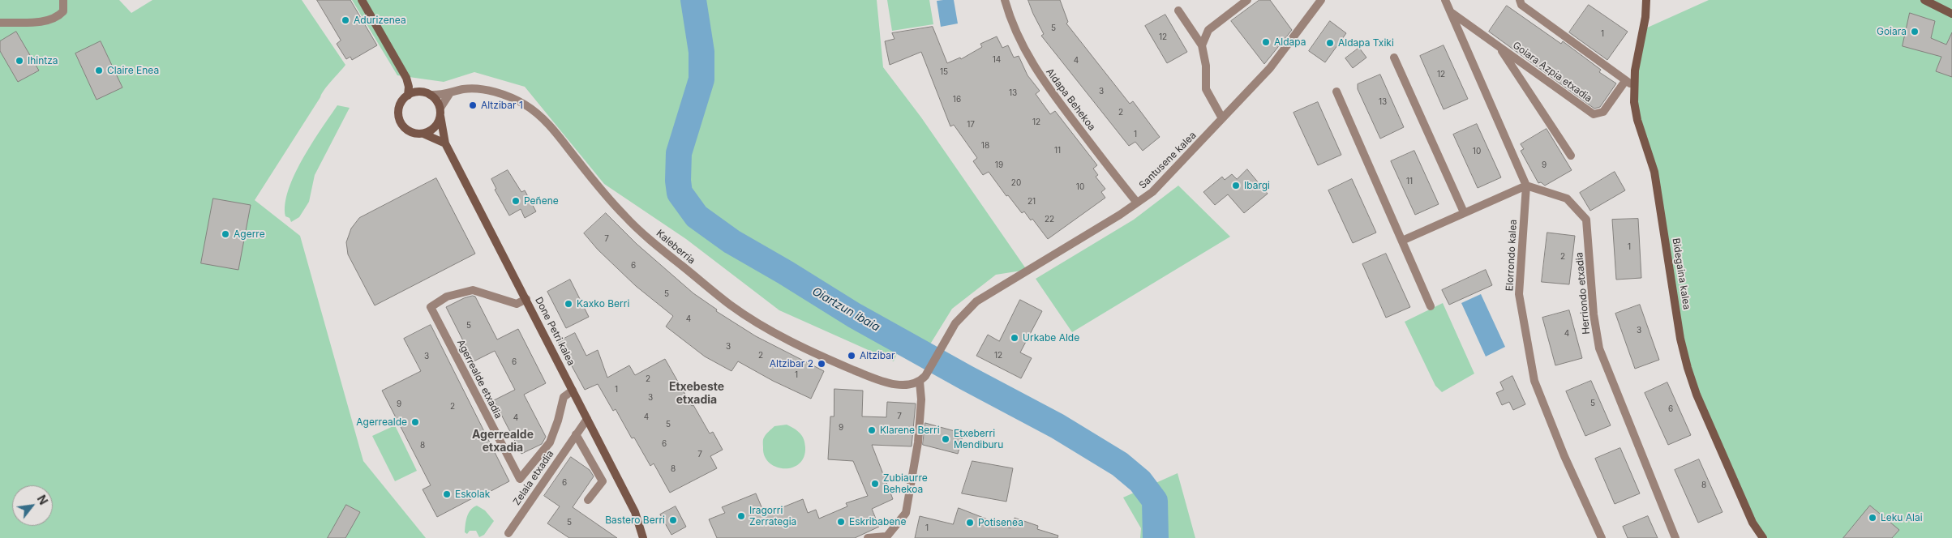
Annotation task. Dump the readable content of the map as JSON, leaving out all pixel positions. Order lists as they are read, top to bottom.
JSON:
{
  "streets": {
    "street": [
      "Goiara Azpia etxadia",
      "Aldapa Behekoa",
      "Santusene kalea",
      "Kaleberria",
      "Elorrondo kalea",
      "Bidegaina kalea",
      "Herriondo etxadia",
      "Done Petri kalea",
      "Agerrealde etxadia",
      "Zelaia etxadia"
    ]
  },
  "crossings": [
    ["Goiara Azpia etxadia", "Elorrondo kalea"],
    ["Aldapa Behekoa", "Santusene kalea"],
    ["Santusene kalea", "Kaleberria"],
    ["Kaleberria", "Done Petri kalea"],
    ["Elorrondo kalea", "Herriondo etxadia"],
    ["Done Petri kalea", "Agerrealde etxadia"],
    ["Done Petri kalea", "Zelaia etxadia"]
  ],
  "districts": ["Etxebeste etxadia", "Agerrealde etxadia"],
  "water": ["Oiartzun ibaia"],
  "places": [
    "Adurizenea",
    "Goiara",
    "Aldapa",
    "Aldapa Txiki",
    "Ihintza",
    "Claire Enea",
    "Altzibar 1",
    "Ibargi",
    "Peñene",
    "Agerre",
    "Kaxko Berri",
    "Urkabe Alde",
    "Altzibar",
    "Altzibar 2",
    "Agerrealde",
    "Klarene Berri",
    "Etxeberri Mendiburu",
    "Zubiaurre Behekoa",
    "Eskolak",
    "Iragorri Zerrategia",
    "Leku Alai",
    "Bastero Berri",
    "Eskribabene",
    "Potisenea"
  ],
  "house_numbers": [
    "5",
    "1",
    "12",
    "14",
    "4",
    "15",
    "12",
    "3",
    "13",
    "16",
    "13",
    "2",
    "12",
    "17",
    "1",
    "18",
    "11",
    "10",
    "19",
    "9",
    "11",
    "20",
    "10",
    "21",
    "22",
    "7",
    "1",
    "2",
    "6",
    "5",
    "4",
    "5",
    "3",
    "4",
    "3",
    "2",
    "12",
    "3",
    "6",
    "1",
    "2",
    "1",
    "3",
    "5",
    "9",
    "2",
    "6",
    "7",
    "4",
    "4",
    "5",
    "9",
    "6",
    "8",
    "7",
    "8",
    "6",
    "8",
    "5",
    "1"
  ],
  "north": "top right"
}
